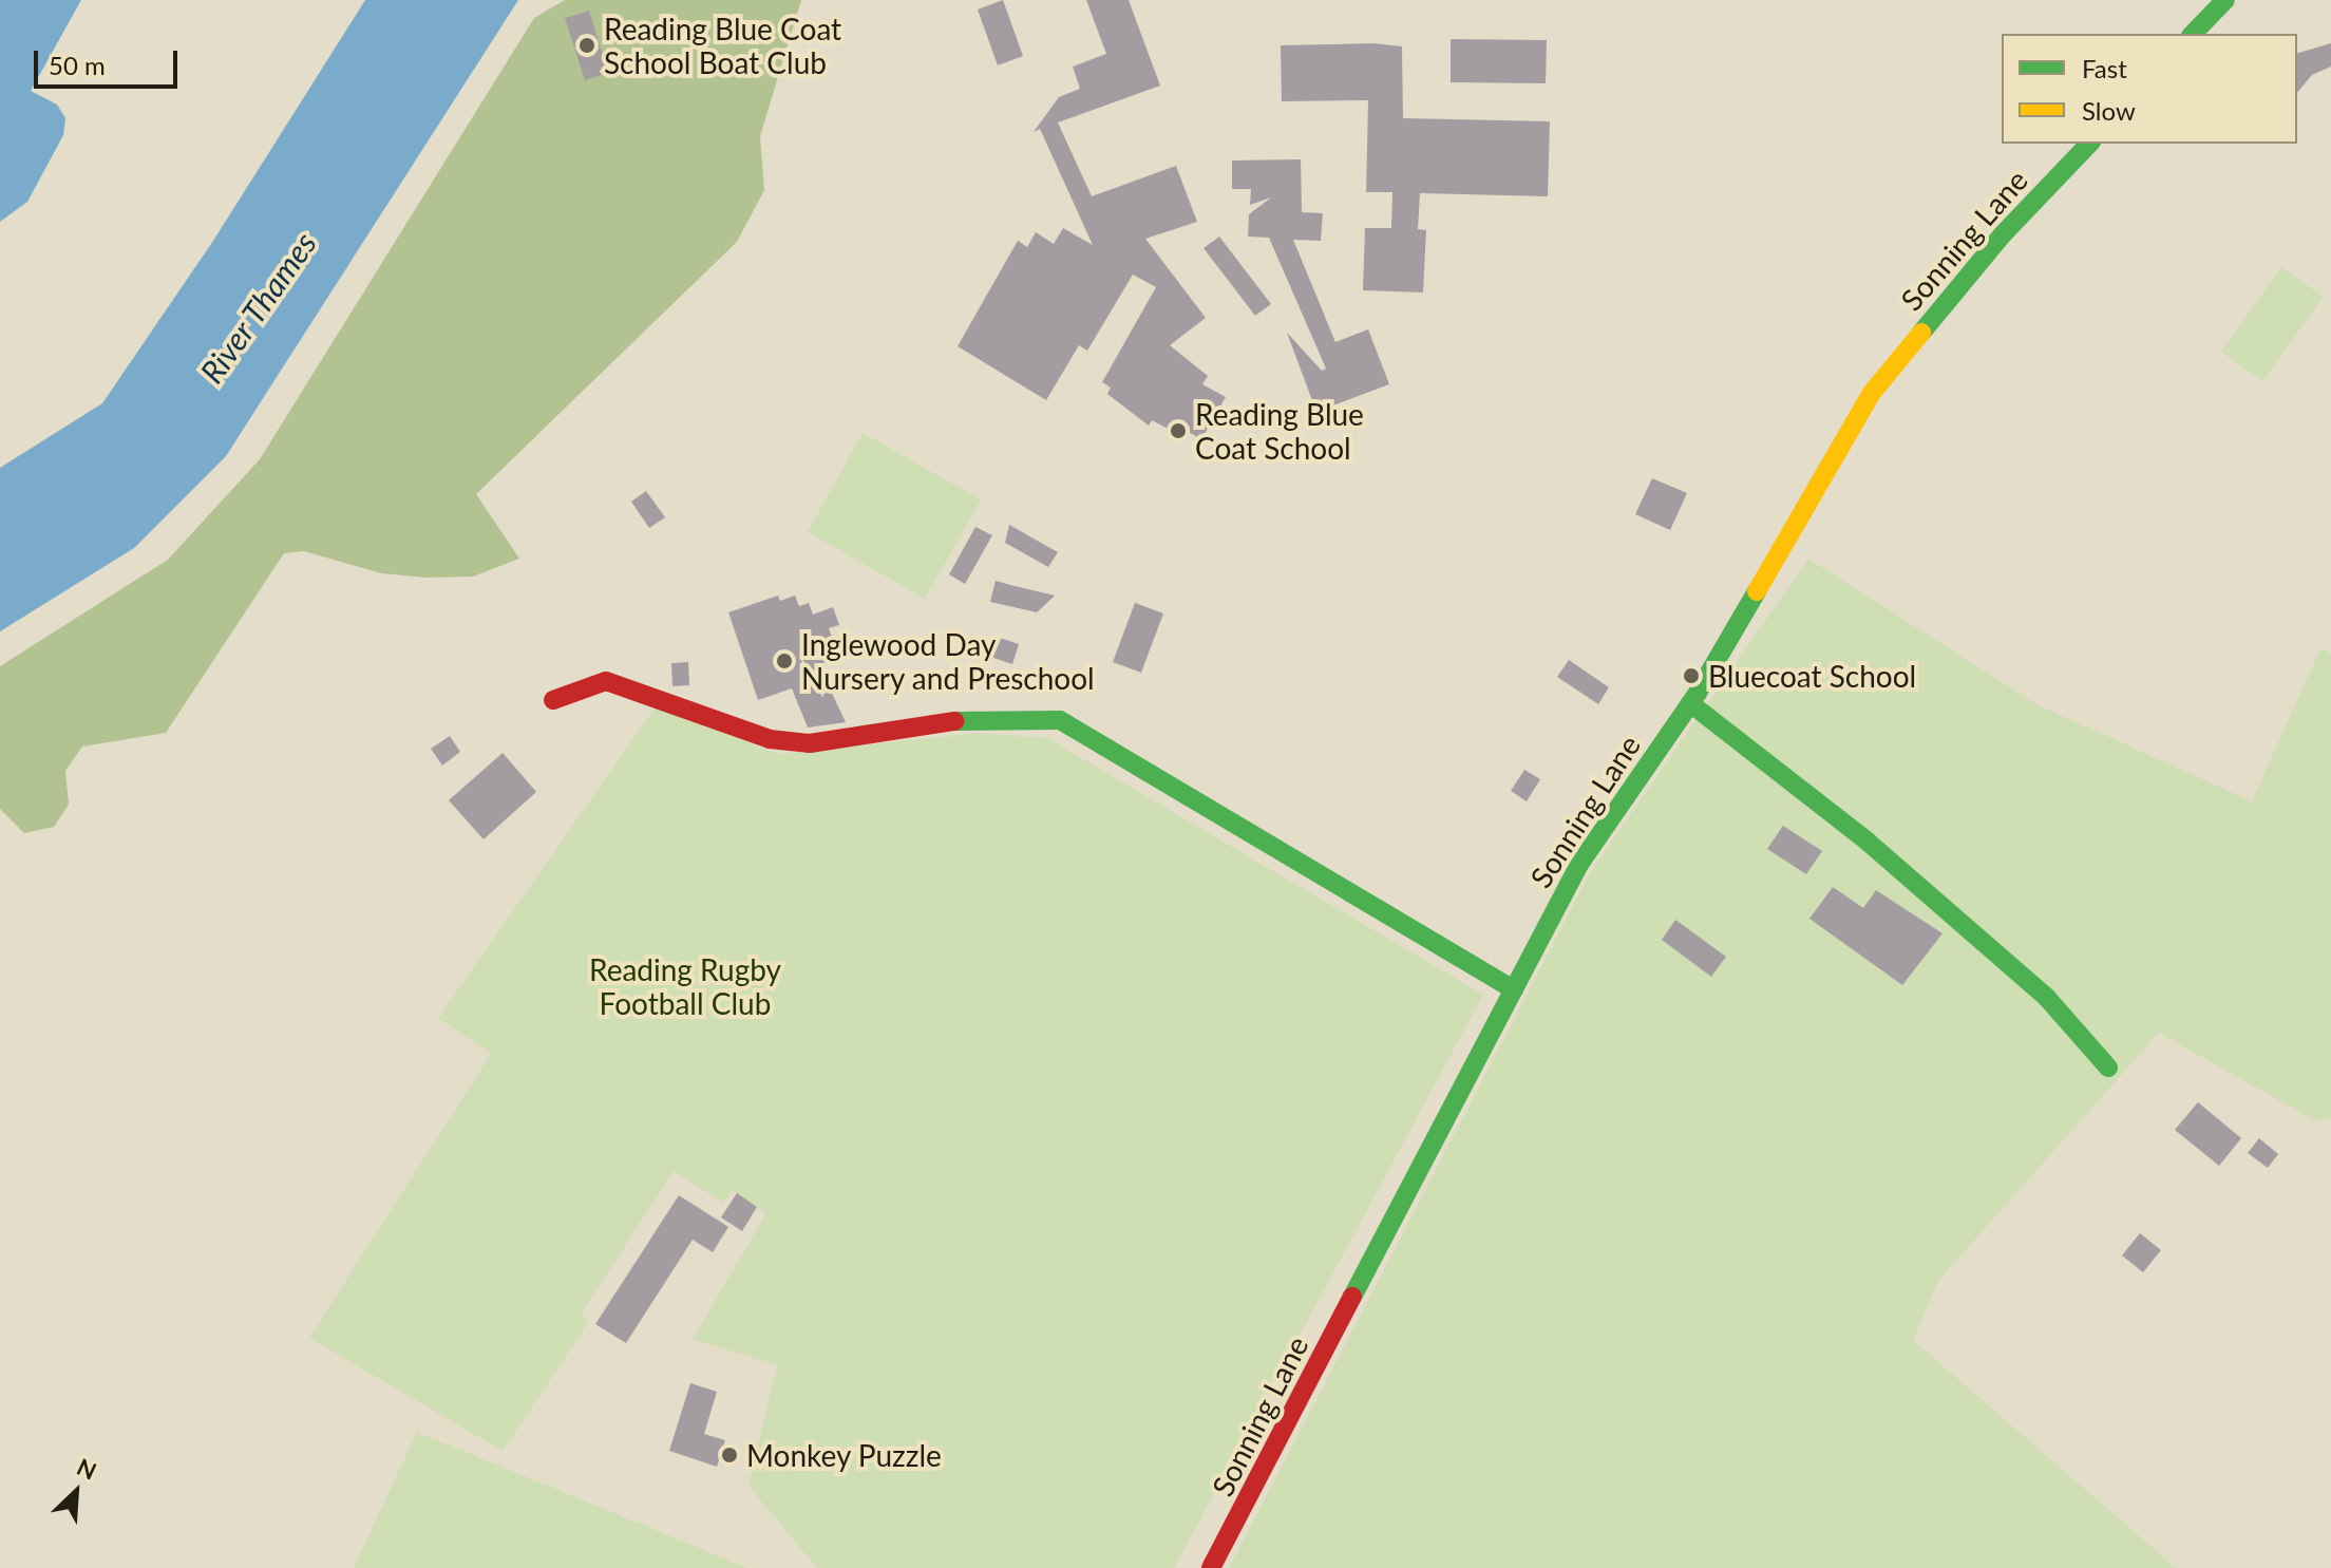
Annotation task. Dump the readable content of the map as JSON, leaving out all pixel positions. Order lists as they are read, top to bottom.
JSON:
{
  "streets": {
    "main road": ["Sonning Lane"]
  },
  "water": ["River Thames"],
  "parks": ["Reading Rugby Football Club"],
  "places": [
    "Reading Blue Coat School Boat Club",
    "Reading Blue Coat School",
    "Inglewood Day Nursery and Preschool",
    "Bluecoat School",
    "Monkey Puzzle"
  ],
  "legend": ["Fast", "Slow"],
  "scale_bar": "50 m",
  "north": "top right"
}
